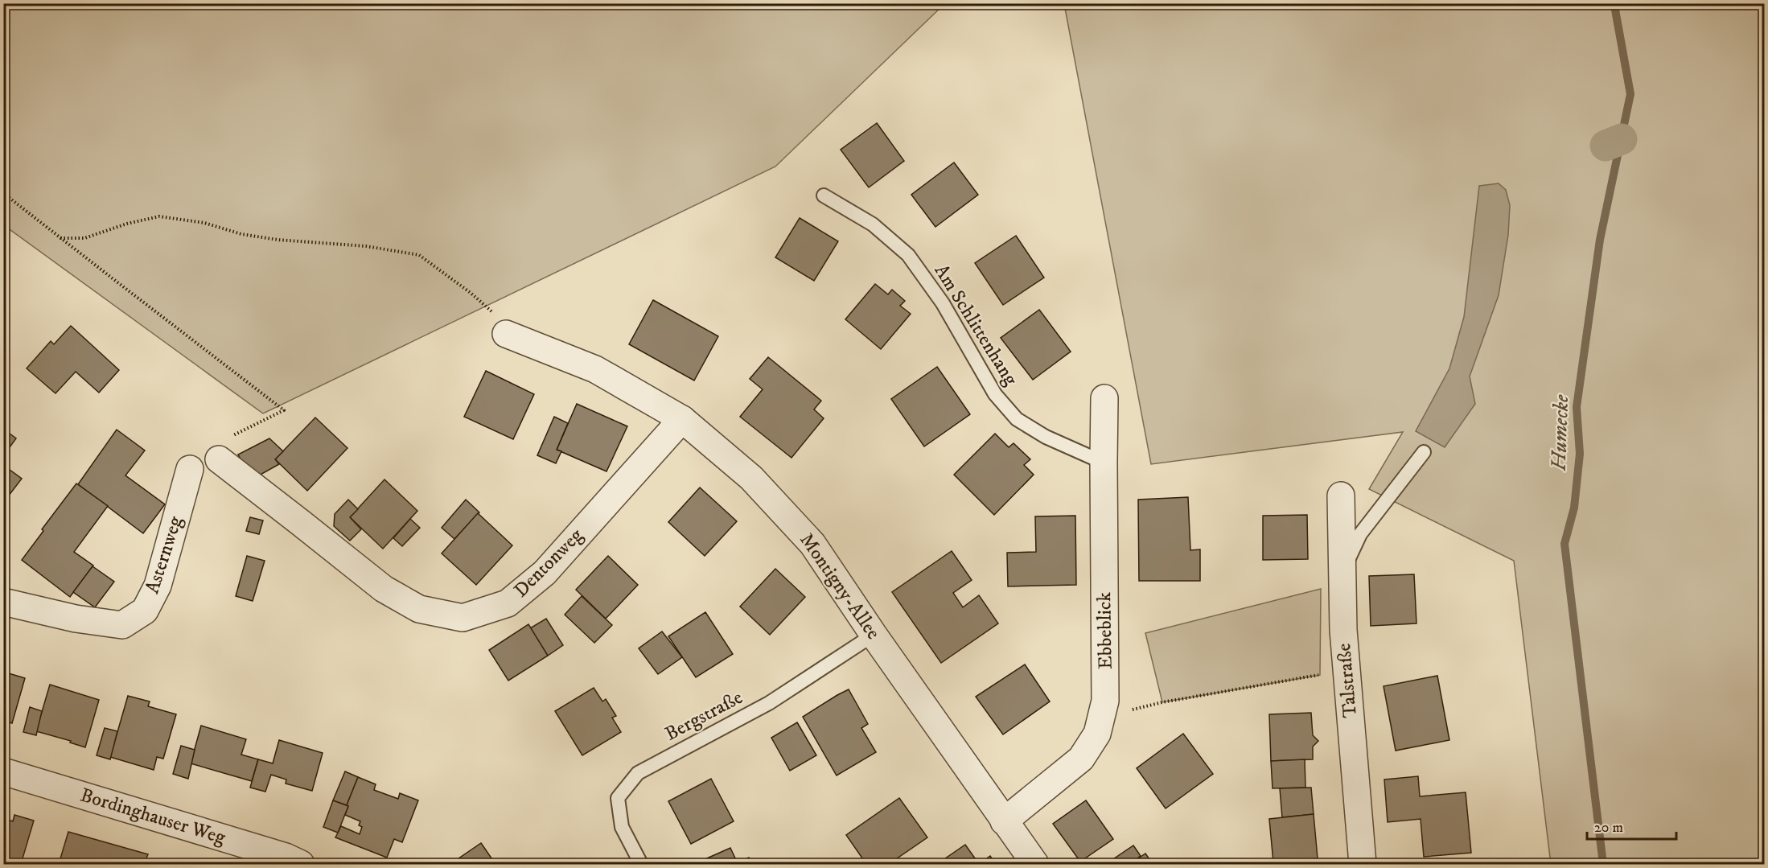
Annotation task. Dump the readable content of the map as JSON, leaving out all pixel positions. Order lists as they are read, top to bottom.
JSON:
{
  "streets": {
    "street": [
      "Asternweg",
      "Dentonweg",
      "Montigny-Allee",
      "Ebbeblick",
      "Talstraße",
      "Bordinghauser Weg"
    ],
    "lane": ["Am Schlittenhang", "Bergstraße"]
  },
  "crossings": [
    ["Am Schlittenhang", "Ebbeblick"],
    ["Dentonweg", "Montigny-Allee"],
    ["Montigny-Allee", "Ebbeblick"],
    ["Montigny-Allee", "Bergstraße"]
  ],
  "water": ["Humecke"],
  "scale_bar": "20 m"
}
